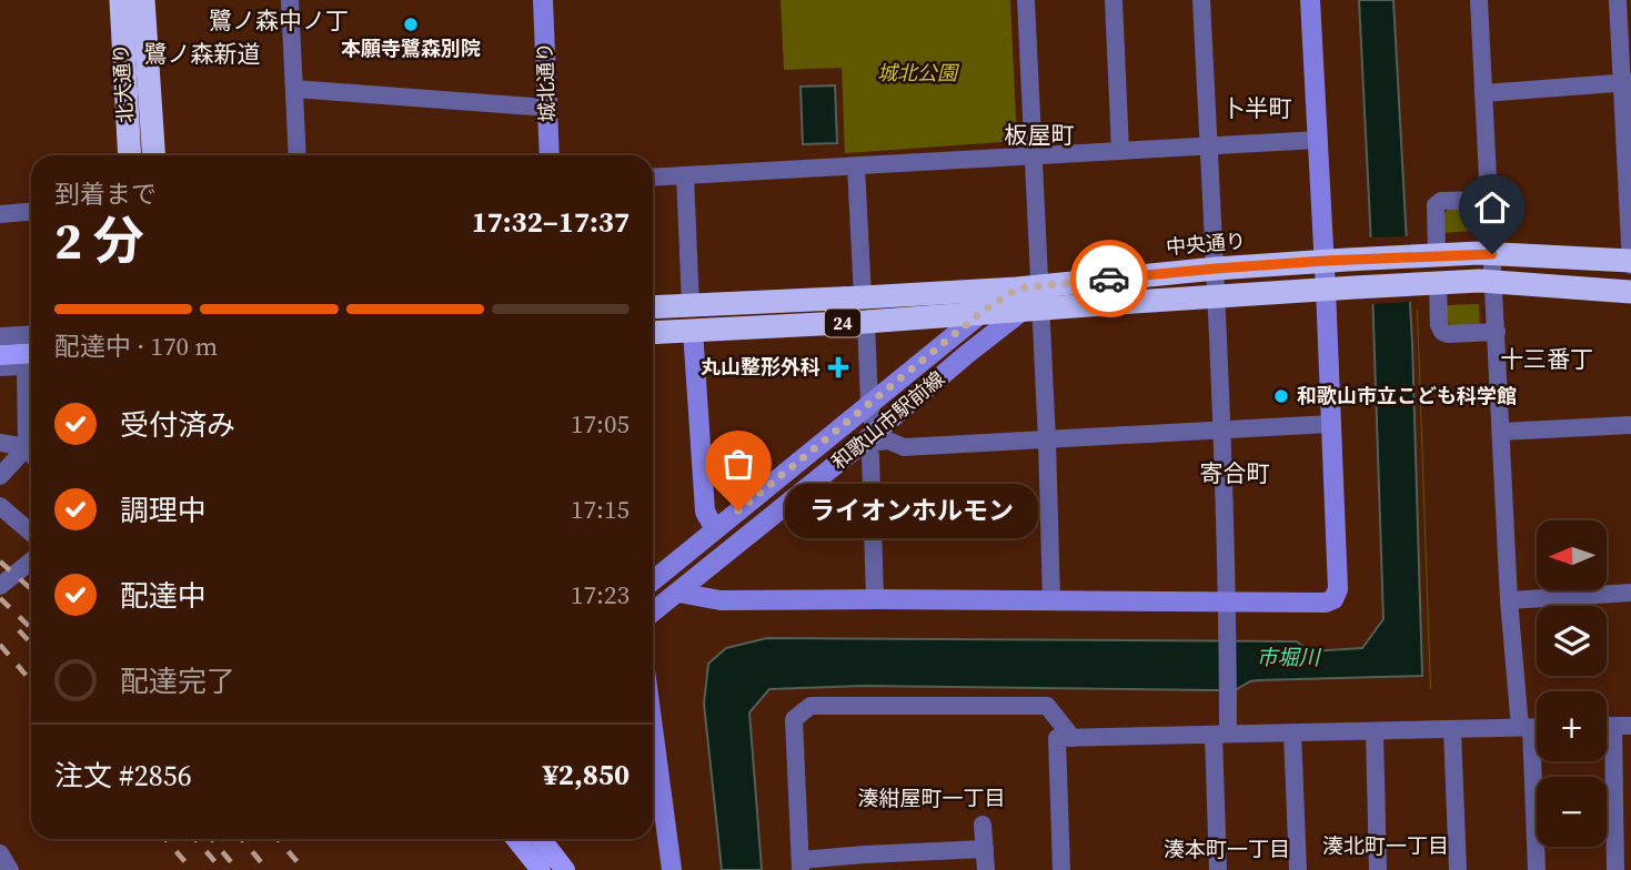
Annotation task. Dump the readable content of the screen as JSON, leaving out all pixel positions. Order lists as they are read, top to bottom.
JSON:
{
  "streets": {
    "highway": ["北大通り", "中央通り", "24"],
    "street": ["城北通り", "和歌山市駅前線"]
  },
  "crossings": [
    ["中央通り", "和歌山市駅前線"]
  ],
  "districts": [
    "鷺ノ森中ノ丁",
    "鷺ノ森新道",
    "卜半町",
    "板屋町",
    "十三番丁",
    "寄合町",
    "湊紺屋町一丁目",
    "湊北町一丁目",
    "湊本町一丁目"
  ],
  "water": ["市堀川"],
  "parks": ["城北公園"],
  "places": {
    "other": ["本願寺鷺森別院", "和歌山市立こども科学館", "ライオンホルモン"],
    "health": ["丸山整形外科"]
  },
  "north": "left",
  "page": {
    "heading": ["2 分", "到着まで", "17:32–17:37"],
    "panel": ["注文 #2856", "¥2,850"],
    "bar": "配達中 · 170 m",
    "list": [
      ["受付済み", "17:05"],
      ["調理中", "17:15"],
      ["配達中", "17:23"],
      "配達完了"
    ],
    "bubble": "ライオンホルモン",
    "map_buttons": ["+", "−"]
  }
}
